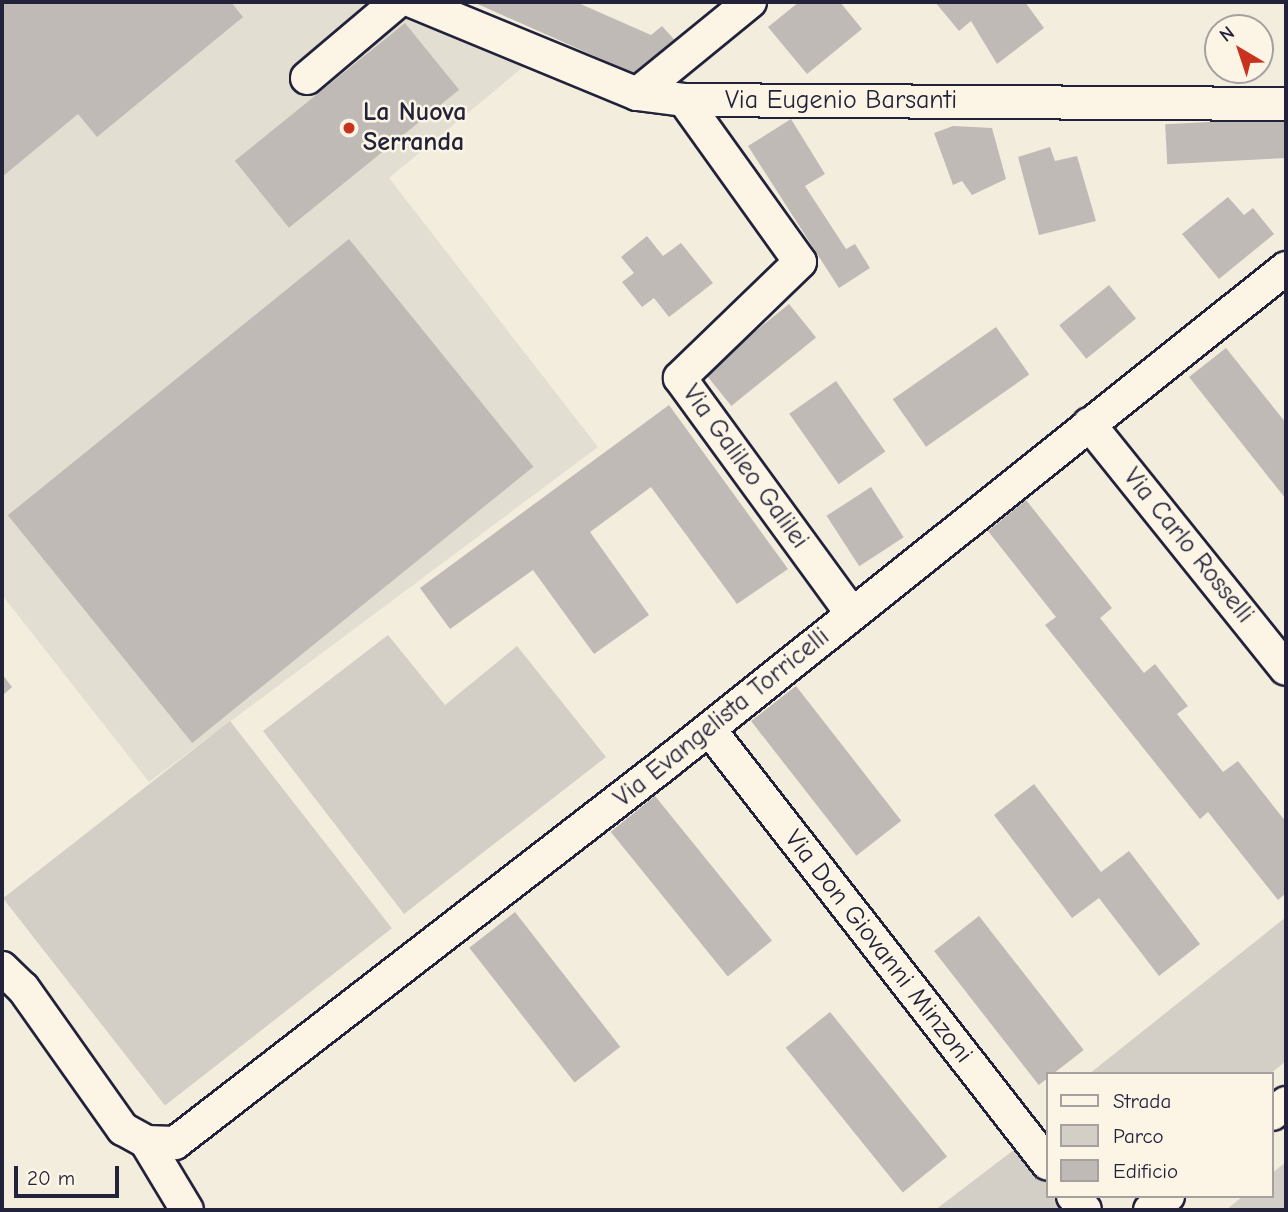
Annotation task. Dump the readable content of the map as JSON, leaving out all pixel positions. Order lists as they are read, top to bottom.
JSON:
{
  "streets": {
    "street": [
      "Via Eugenio Barsanti",
      "Via Galileo Galilei",
      "Via Carlo Rosselli",
      "Via Evangelista Torricelli",
      "Via Don Giovanni Minzoni"
    ]
  },
  "crossings": [
    ["Via Eugenio Barsanti", "Via Galileo Galilei"],
    ["Via Galileo Galilei", "Via Evangelista Torricelli"],
    ["Via Carlo Rosselli", "Via Evangelista Torricelli"],
    ["Via Evangelista Torricelli", "Via Don Giovanni Minzoni"]
  ],
  "places": ["La Nuova Serranda"],
  "legend": ["Strada", "Parco", "Edificio"],
  "scale_bar": "20 m",
  "north": "top left"
}
